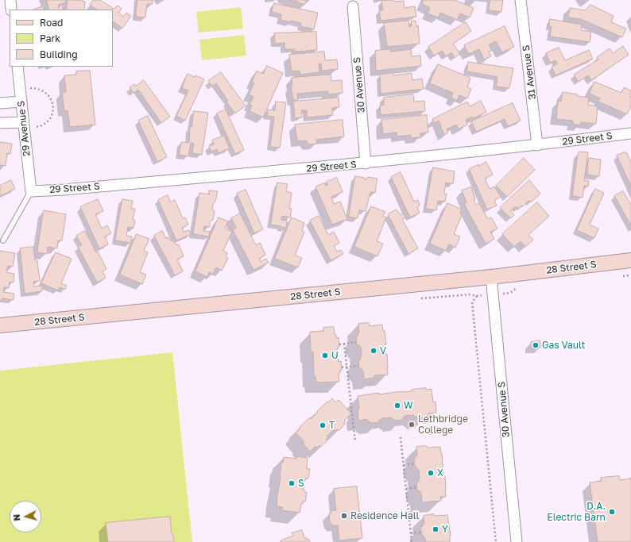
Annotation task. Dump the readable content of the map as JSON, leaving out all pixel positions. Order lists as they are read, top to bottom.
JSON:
{
  "streets": {
    "street": [
      "31 Avenue S",
      "30 Avenue S",
      "29 Avenue S",
      "29 Street S",
      "28 Street S"
    ]
  },
  "crossings": [
    ["31 Avenue S", "29 Street S"],
    ["30 Avenue S", "29 Street S"],
    ["30 Avenue S", "28 Street S"],
    ["29 Avenue S", "29 Street S"]
  ],
  "places": [
    "Gas Vault",
    "V",
    "U",
    "W",
    "Lethbridge College",
    "T",
    "X",
    "S",
    "D.A. Electric Barn",
    "Residence Hall",
    "Y"
  ],
  "legend": ["Road", "Park", "Building"],
  "north": "left"
}
